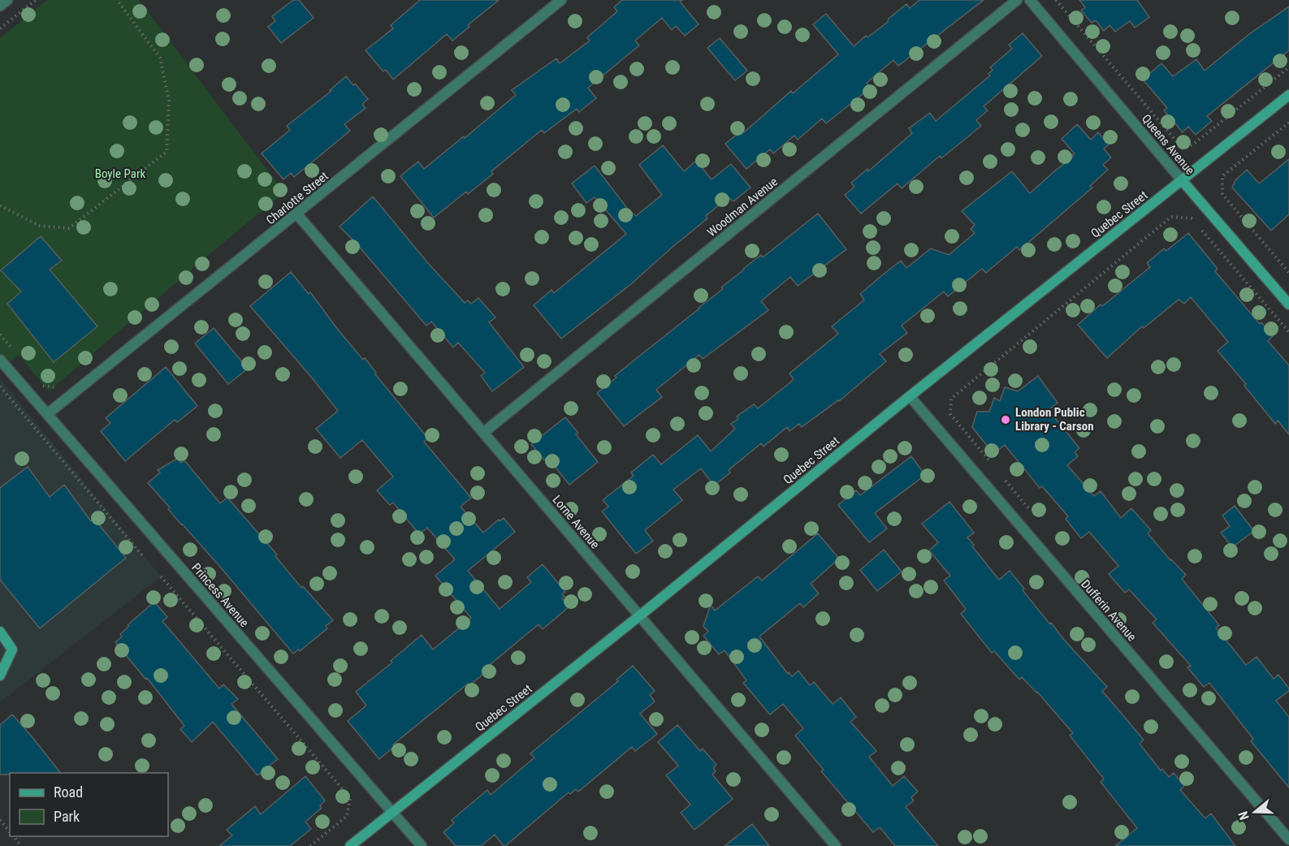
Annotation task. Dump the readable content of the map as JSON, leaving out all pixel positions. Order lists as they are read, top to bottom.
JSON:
{
  "streets": {
    "street": [
      "Queens Avenue",
      "Charlotte Street",
      "Woodman Avenue",
      "Quebec Street",
      "Lorne Avenue",
      "Princess Avenue",
      "Dufferin Avenue"
    ]
  },
  "crossings": [
    ["Queens Avenue", "Quebec Street"],
    ["Charlotte Street", "Lorne Avenue"],
    ["Charlotte Street", "Princess Avenue"],
    ["Woodman Avenue", "Lorne Avenue"],
    ["Quebec Street", "Lorne Avenue"],
    ["Quebec Street", "Princess Avenue"],
    ["Quebec Street", "Dufferin Avenue"]
  ],
  "parks": ["Boyle Park"],
  "places": ["London Public Library - Carson"],
  "legend": ["Road", "Park"],
  "north": "left"
}
